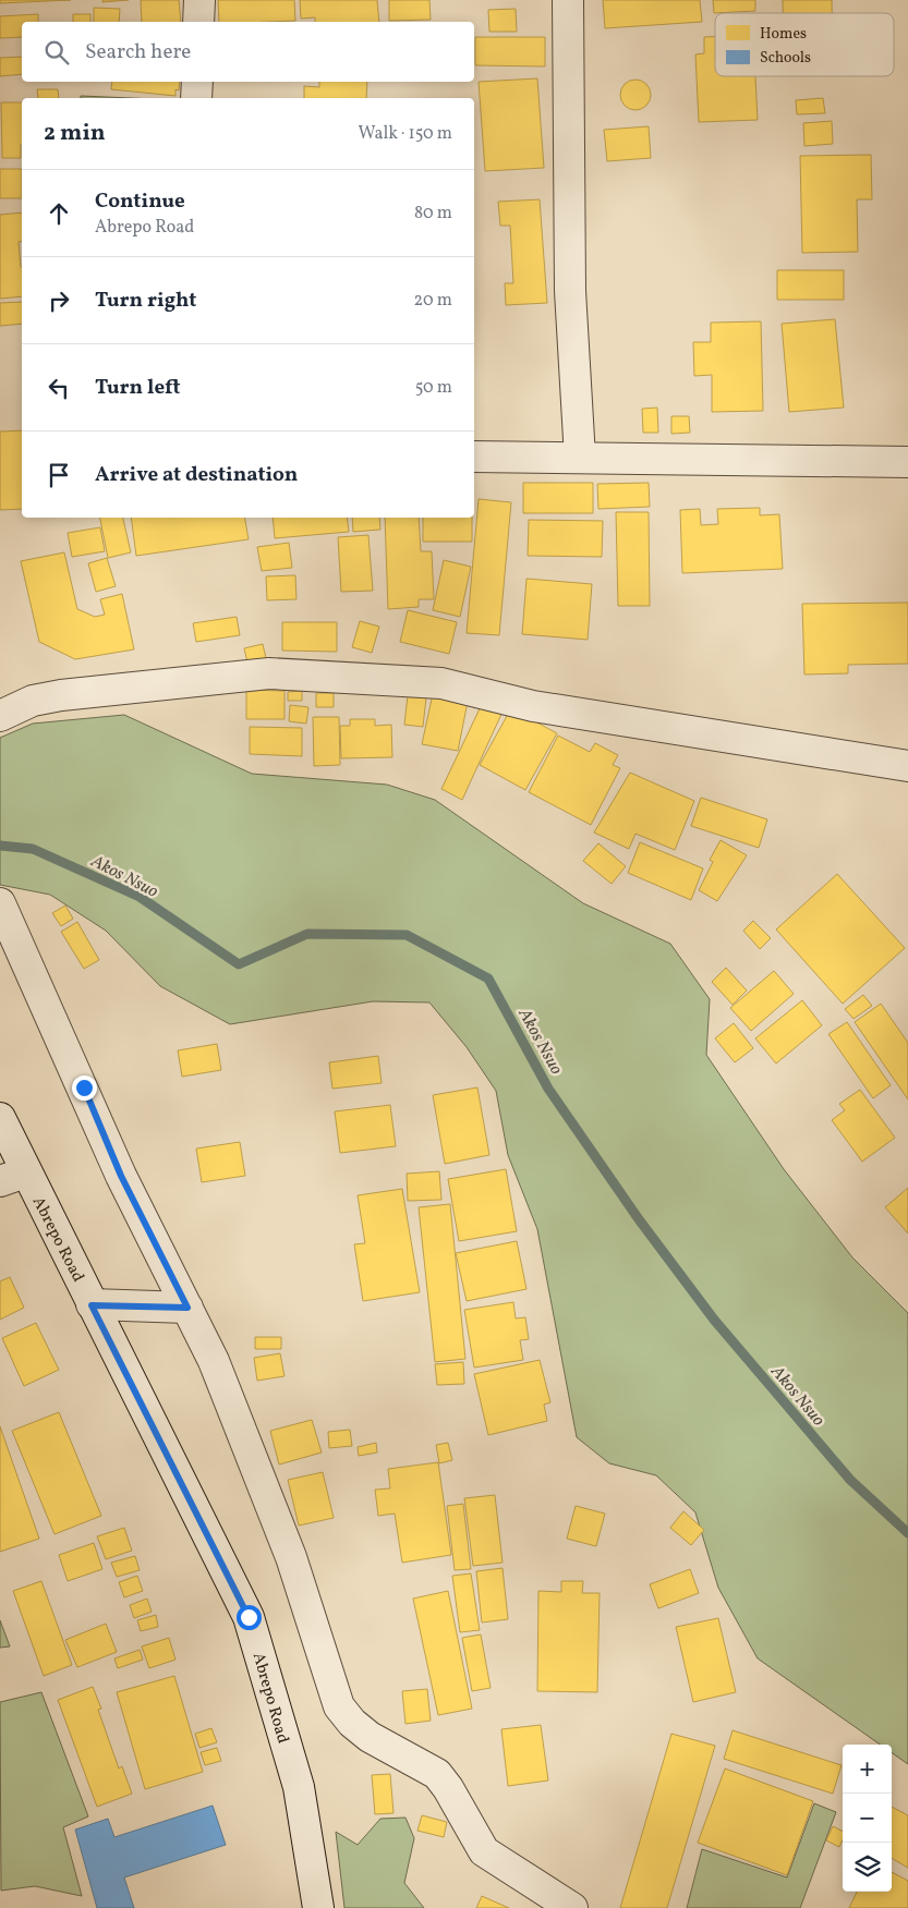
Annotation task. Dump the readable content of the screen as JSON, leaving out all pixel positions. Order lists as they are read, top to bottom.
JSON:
{
  "streets": {
    "street": ["Abrepo Road"]
  },
  "water": ["Akos Nsuo"],
  "legend": ["Homes", "Schools"],
  "page": {
    "search": "Search here",
    "heading": ["2 min", "Walk · 150 m"],
    "list": [
      ["Continue", "Abrepo Road", "80 m"],
      ["Turn right", "20 m"],
      ["Turn left", "50 m"],
      "Arrive at destination"
    ],
    "map_buttons": ["+", "−"]
  }
}
